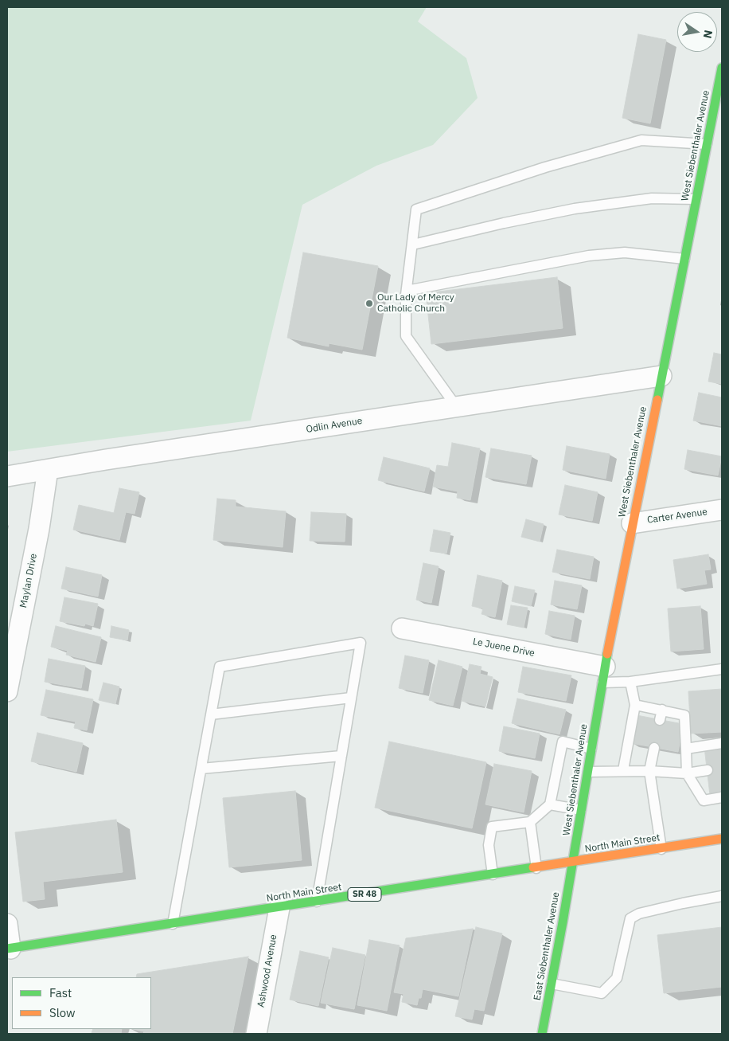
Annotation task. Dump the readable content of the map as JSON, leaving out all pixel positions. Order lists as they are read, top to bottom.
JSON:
{
  "streets": {
    "main road": [
      "West Siebenthaler Avenue",
      "North Main Street",
      "SR 48",
      "East Siebenthaler Avenue"
    ],
    "street": [
      "Odlin Avenue",
      "Carter Avenue",
      "Maylan Drive",
      "Le Juene Drive",
      "Ashwood Avenue"
    ]
  },
  "crossings": [
    ["West Siebenthaler Avenue", "Odlin Avenue"],
    ["West Siebenthaler Avenue", "Carter Avenue"],
    ["West Siebenthaler Avenue", "Le Juene Drive"],
    ["West Siebenthaler Avenue", "North Main Street"],
    ["West Siebenthaler Avenue", "East Siebenthaler Avenue"],
    ["Odlin Avenue", "Maylan Drive"],
    ["North Main Street", "East Siebenthaler Avenue"],
    ["North Main Street", "Ashwood Avenue"]
  ],
  "places": ["Our Lady of Mercy Catholic Church"],
  "legend": ["Fast", "Slow"],
  "north": "right"
}
